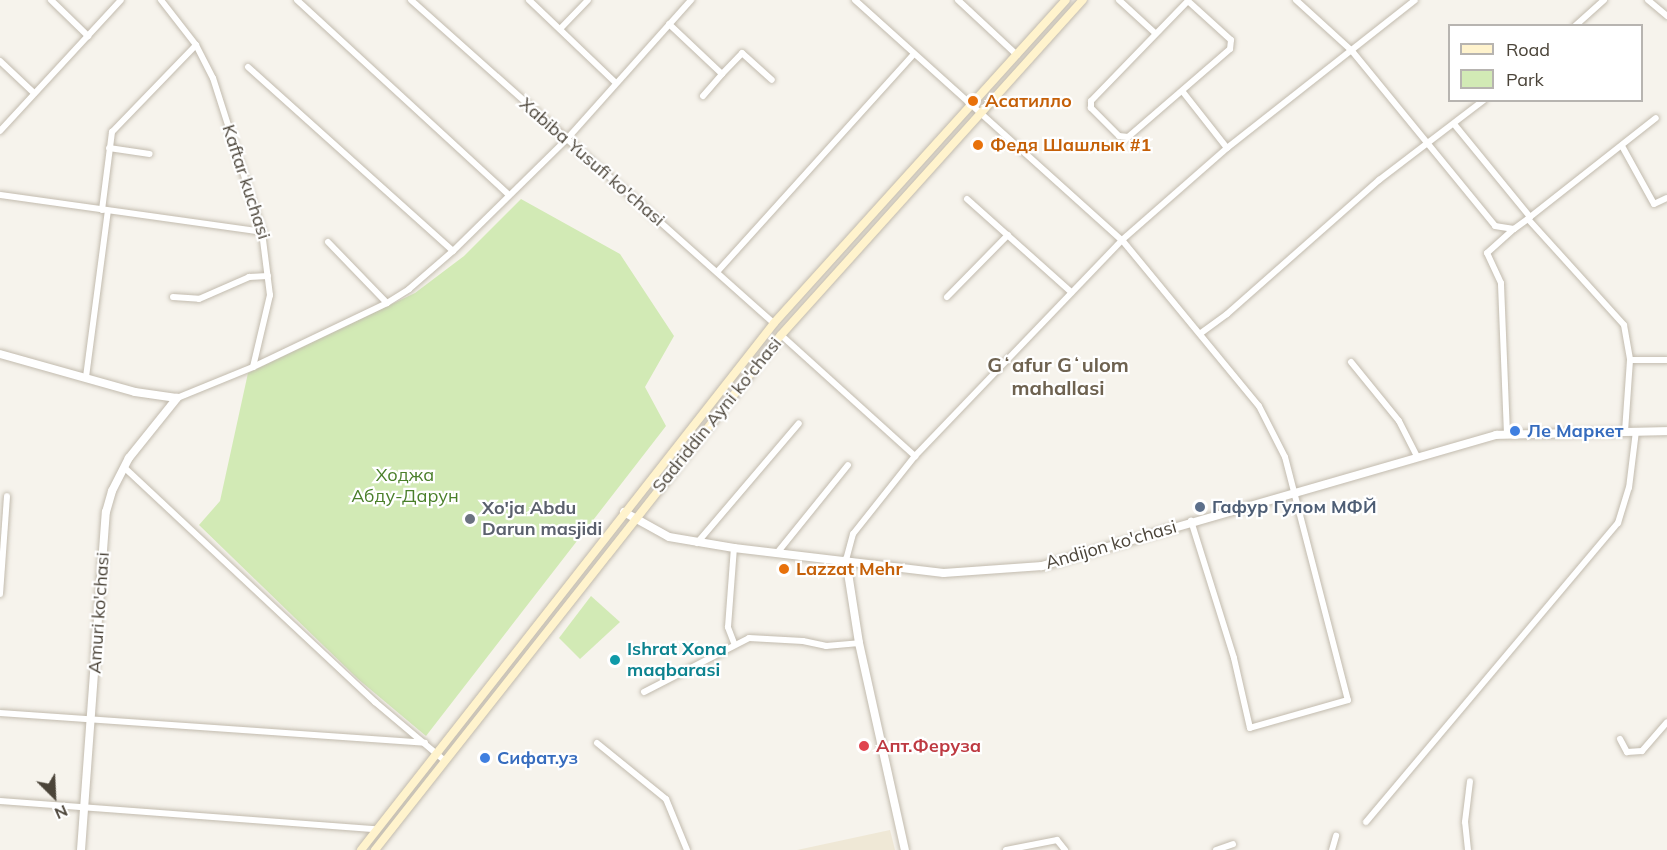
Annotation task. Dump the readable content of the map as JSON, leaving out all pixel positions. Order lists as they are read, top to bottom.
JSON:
{
  "streets": {
    "main road": ["Sadriddin Ayni ko'chasi"],
    "street": [
      "Xabiba Yusufi ko'chasi",
      "Kaftar kuchasi",
      "Andijon ko'chasi",
      "Amuri ko'chasi"
    ]
  },
  "crossings": [
    ["Xabiba Yusufi ko'chasi", "Sadriddin Ayni ko'chasi"],
    ["Sadriddin Ayni ko'chasi", "Andijon ko'chasi"]
  ],
  "districts": ["Gʻafur Gʻulom mahallasi"],
  "parks": ["Ходжа Абду-Дарун"],
  "places": [
    "Асатилло",
    "Федя Шашлык #1",
    "Ле Маркет",
    "Гафур Гулом МФЙ",
    "Xo'ja Abdu Darun masjidi",
    "Lazzat Mehr",
    "Ishrat Хоnа mаqbаrasi",
    "Апт.Феруза",
    "Сифат.уз"
  ],
  "legend": ["Road", "Park"],
  "north": "bottom right"
}
